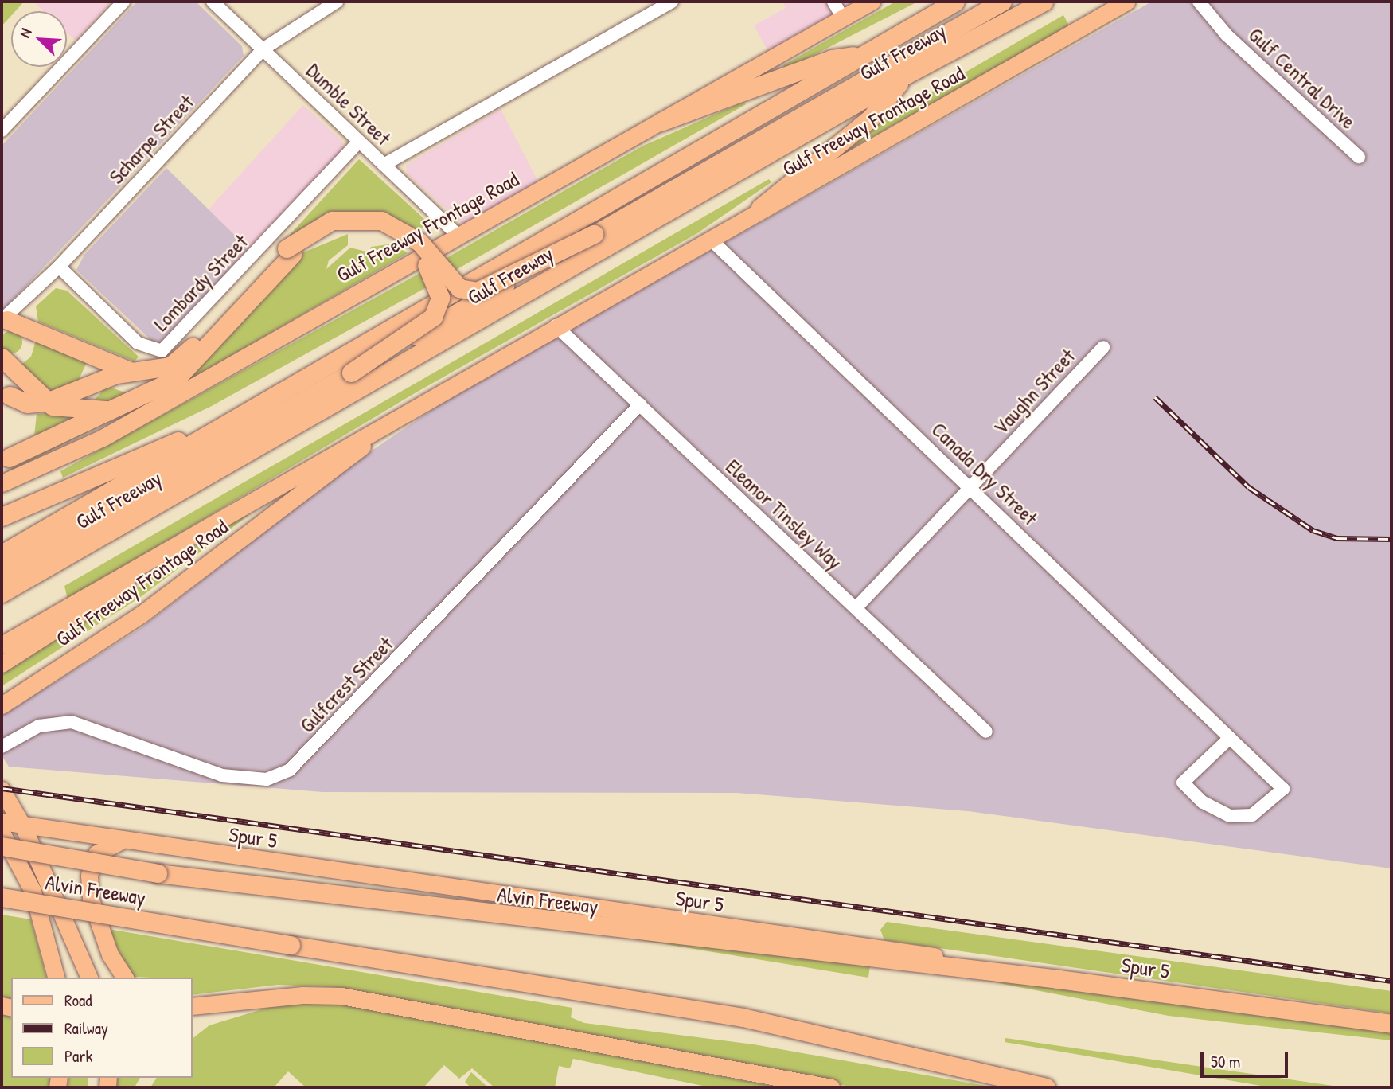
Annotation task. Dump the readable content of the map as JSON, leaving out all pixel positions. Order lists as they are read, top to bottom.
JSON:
{
  "streets": {
    "highway": ["Gulf Freeway", "Spur 5", "Alvin Freeway"],
    "main road": ["Gulf Freeway Frontage Road"],
    "street": [
      "Gulf Central Drive",
      "Dumble Street",
      "Scharpe Street",
      "Lombardy Street",
      "Vaughn Street",
      "Canada Dry Street",
      "Eleanor Tinsley Way",
      "Gulfcrest Street"
    ]
  },
  "crossings": [
    ["Dumble Street", "Gulf Freeway Frontage Road"],
    ["Dumble Street", "Scharpe Street"],
    ["Dumble Street", "Lombardy Street"],
    ["Gulf Freeway Frontage Road", "Canada Dry Street"],
    ["Gulf Freeway Frontage Road", "Eleanor Tinsley Way"],
    ["Scharpe Street", "Lombardy Street"],
    ["Vaughn Street", "Canada Dry Street"],
    ["Vaughn Street", "Eleanor Tinsley Way"],
    ["Eleanor Tinsley Way", "Gulfcrest Street"],
    ["Spur 5", "Alvin Freeway"]
  ],
  "legend": ["Road", "Railway", "Park"],
  "scale_bar": "50 m",
  "north": "top left"
}
